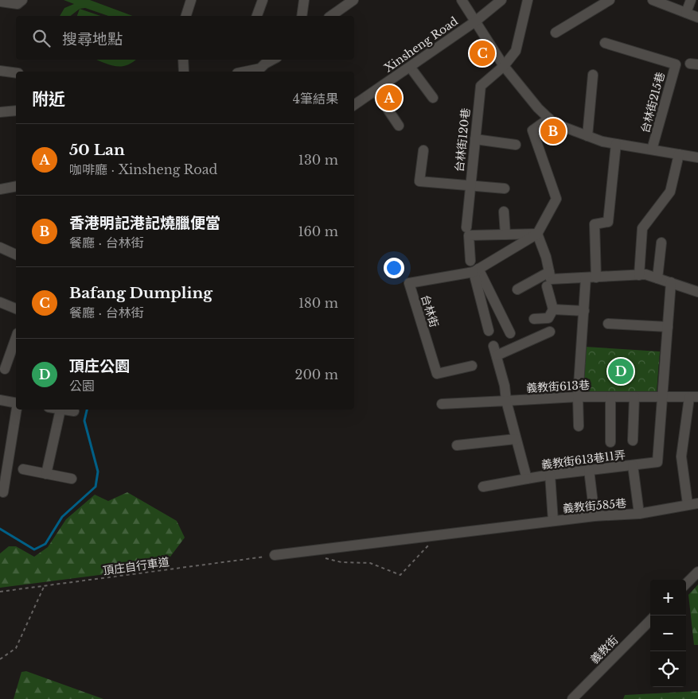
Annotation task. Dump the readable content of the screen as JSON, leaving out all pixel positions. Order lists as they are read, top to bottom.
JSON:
{
  "streets": {
    "street": [
      "Xinsheng Road",
      "台林街215巷",
      "台林街120巷",
      "台林街",
      "義教街613巷",
      "義教街613巷11弄",
      "義教街585巷",
      "義教街"
    ],
    "path": ["頂庄自行車道"]
  },
  "crossings": [
    ["義教街613巷", "義教街613巷11弄"],
    ["義教街585巷", "頂庄自行車道"]
  ],
  "page": {
    "search": "搜尋地點",
    "pins": [
      "C",
      "A",
      "B",
      "D"
    ],
    "heading": ["附近", "4筆結果"],
    "list": [
      {
        "mark": "A",
        "name": "50 Lan",
        "note": "咖啡廳 · Xinsheng Road",
        "value": "130 m"
      },
      {
        "mark": "B",
        "name": "香港明記港記燒臘便當",
        "note": "餐廳 · 台林街",
        "value": "160 m"
      },
      {
        "mark": "C",
        "name": "Bafang Dumpling",
        "note": "餐廳 · 台林街",
        "value": "180 m"
      },
      {
        "mark": "D",
        "name": "頂庄公園",
        "note": "公園",
        "value": "200 m"
      }
    ],
    "map_buttons": ["+", "−"]
  }
}
